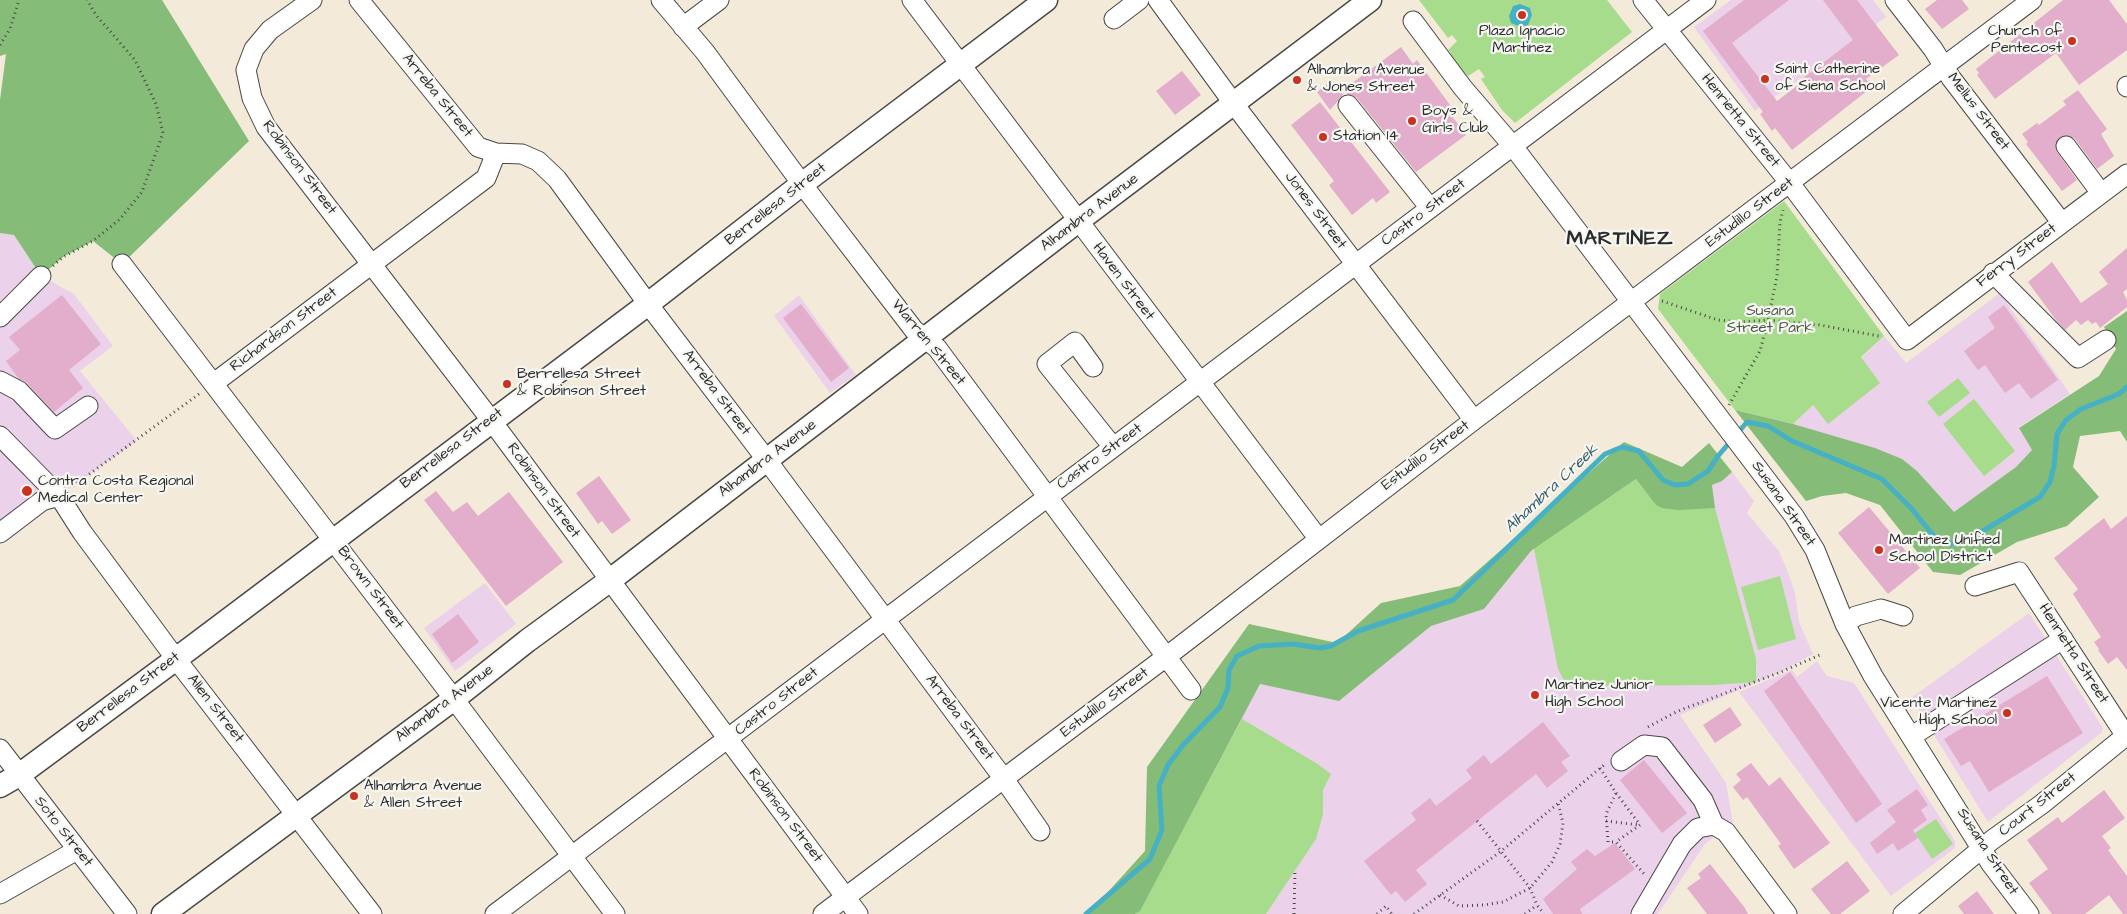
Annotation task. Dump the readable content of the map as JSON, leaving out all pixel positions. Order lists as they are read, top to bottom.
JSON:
{
  "streets": {
    "main road": ["Berrellesa Street", "Alhambra Avenue"],
    "street": [
      "Arreba Street",
      "Mellus Street",
      "Henrietta Street",
      "Robinson Street",
      "Jones Street",
      "Castro Street",
      "Estudillo Street",
      "Ferry Street",
      "Haven Street",
      "Richardson Street",
      "Warren Street",
      "Susana Street",
      "Brown Street",
      "Allen Street",
      "Court Street",
      "Soto Street"
    ]
  },
  "crossings": [
    ["Arreba Street", "Berrellesa Street"],
    ["Arreba Street", "Alhambra Avenue"],
    ["Arreba Street", "Castro Street"],
    ["Arreba Street", "Estudillo Street"],
    ["Arreba Street", "Richardson Street"],
    ["Mellus Street", "Estudillo Street"],
    ["Mellus Street", "Ferry Street"],
    ["Henrietta Street", "Castro Street"],
    ["Henrietta Street", "Estudillo Street"],
    ["Henrietta Street", "Ferry Street"],
    ["Henrietta Street", "Court Street"],
    ["Robinson Street", "Berrellesa Street"],
    ["Robinson Street", "Alhambra Avenue"],
    ["Robinson Street", "Castro Street"],
    ["Robinson Street", "Estudillo Street"],
    ["Robinson Street", "Richardson Street"],
    ["Berrellesa Street", "Haven Street"],
    ["Berrellesa Street", "Warren Street"],
    ["Berrellesa Street", "Brown Street"],
    ["Berrellesa Street", "Allen Street"],
    ["Berrellesa Street", "Soto Street"],
    ["Jones Street", "Alhambra Avenue"],
    ["Jones Street", "Castro Street"],
    ["Jones Street", "Estudillo Street"],
    ["Alhambra Avenue", "Haven Street"],
    ["Alhambra Avenue", "Warren Street"],
    ["Alhambra Avenue", "Brown Street"],
    ["Alhambra Avenue", "Allen Street"],
    ["Castro Street", "Haven Street"],
    ["Castro Street", "Warren Street"],
    ["Castro Street", "Susana Street"],
    ["Castro Street", "Brown Street"],
    ["Estudillo Street", "Haven Street"],
    ["Estudillo Street", "Warren Street"],
    ["Estudillo Street", "Susana Street"],
    ["Richardson Street", "Brown Street"],
    ["Susana Street", "Court Street"]
  ],
  "districts": ["MARTINEZ"],
  "water": ["Alhambra Creek"],
  "parks": ["Susana Street Park"],
  "places": [
    "Plaza Ignacio Martinez",
    "Church of Pentecost",
    "Saint Catherine of Siena School",
    "Alhambra Avenue & Jones Street",
    "Boys & Girls Club",
    "Station 14",
    "Berrellesa Street & Robinson Street",
    "Contra Costa Regional Medical Center",
    "Martinez Unified School District",
    "Martinez Junior High School",
    "Vicente Martinez High School",
    "Alhambra Avenue & Allen Street"
  ]
}
